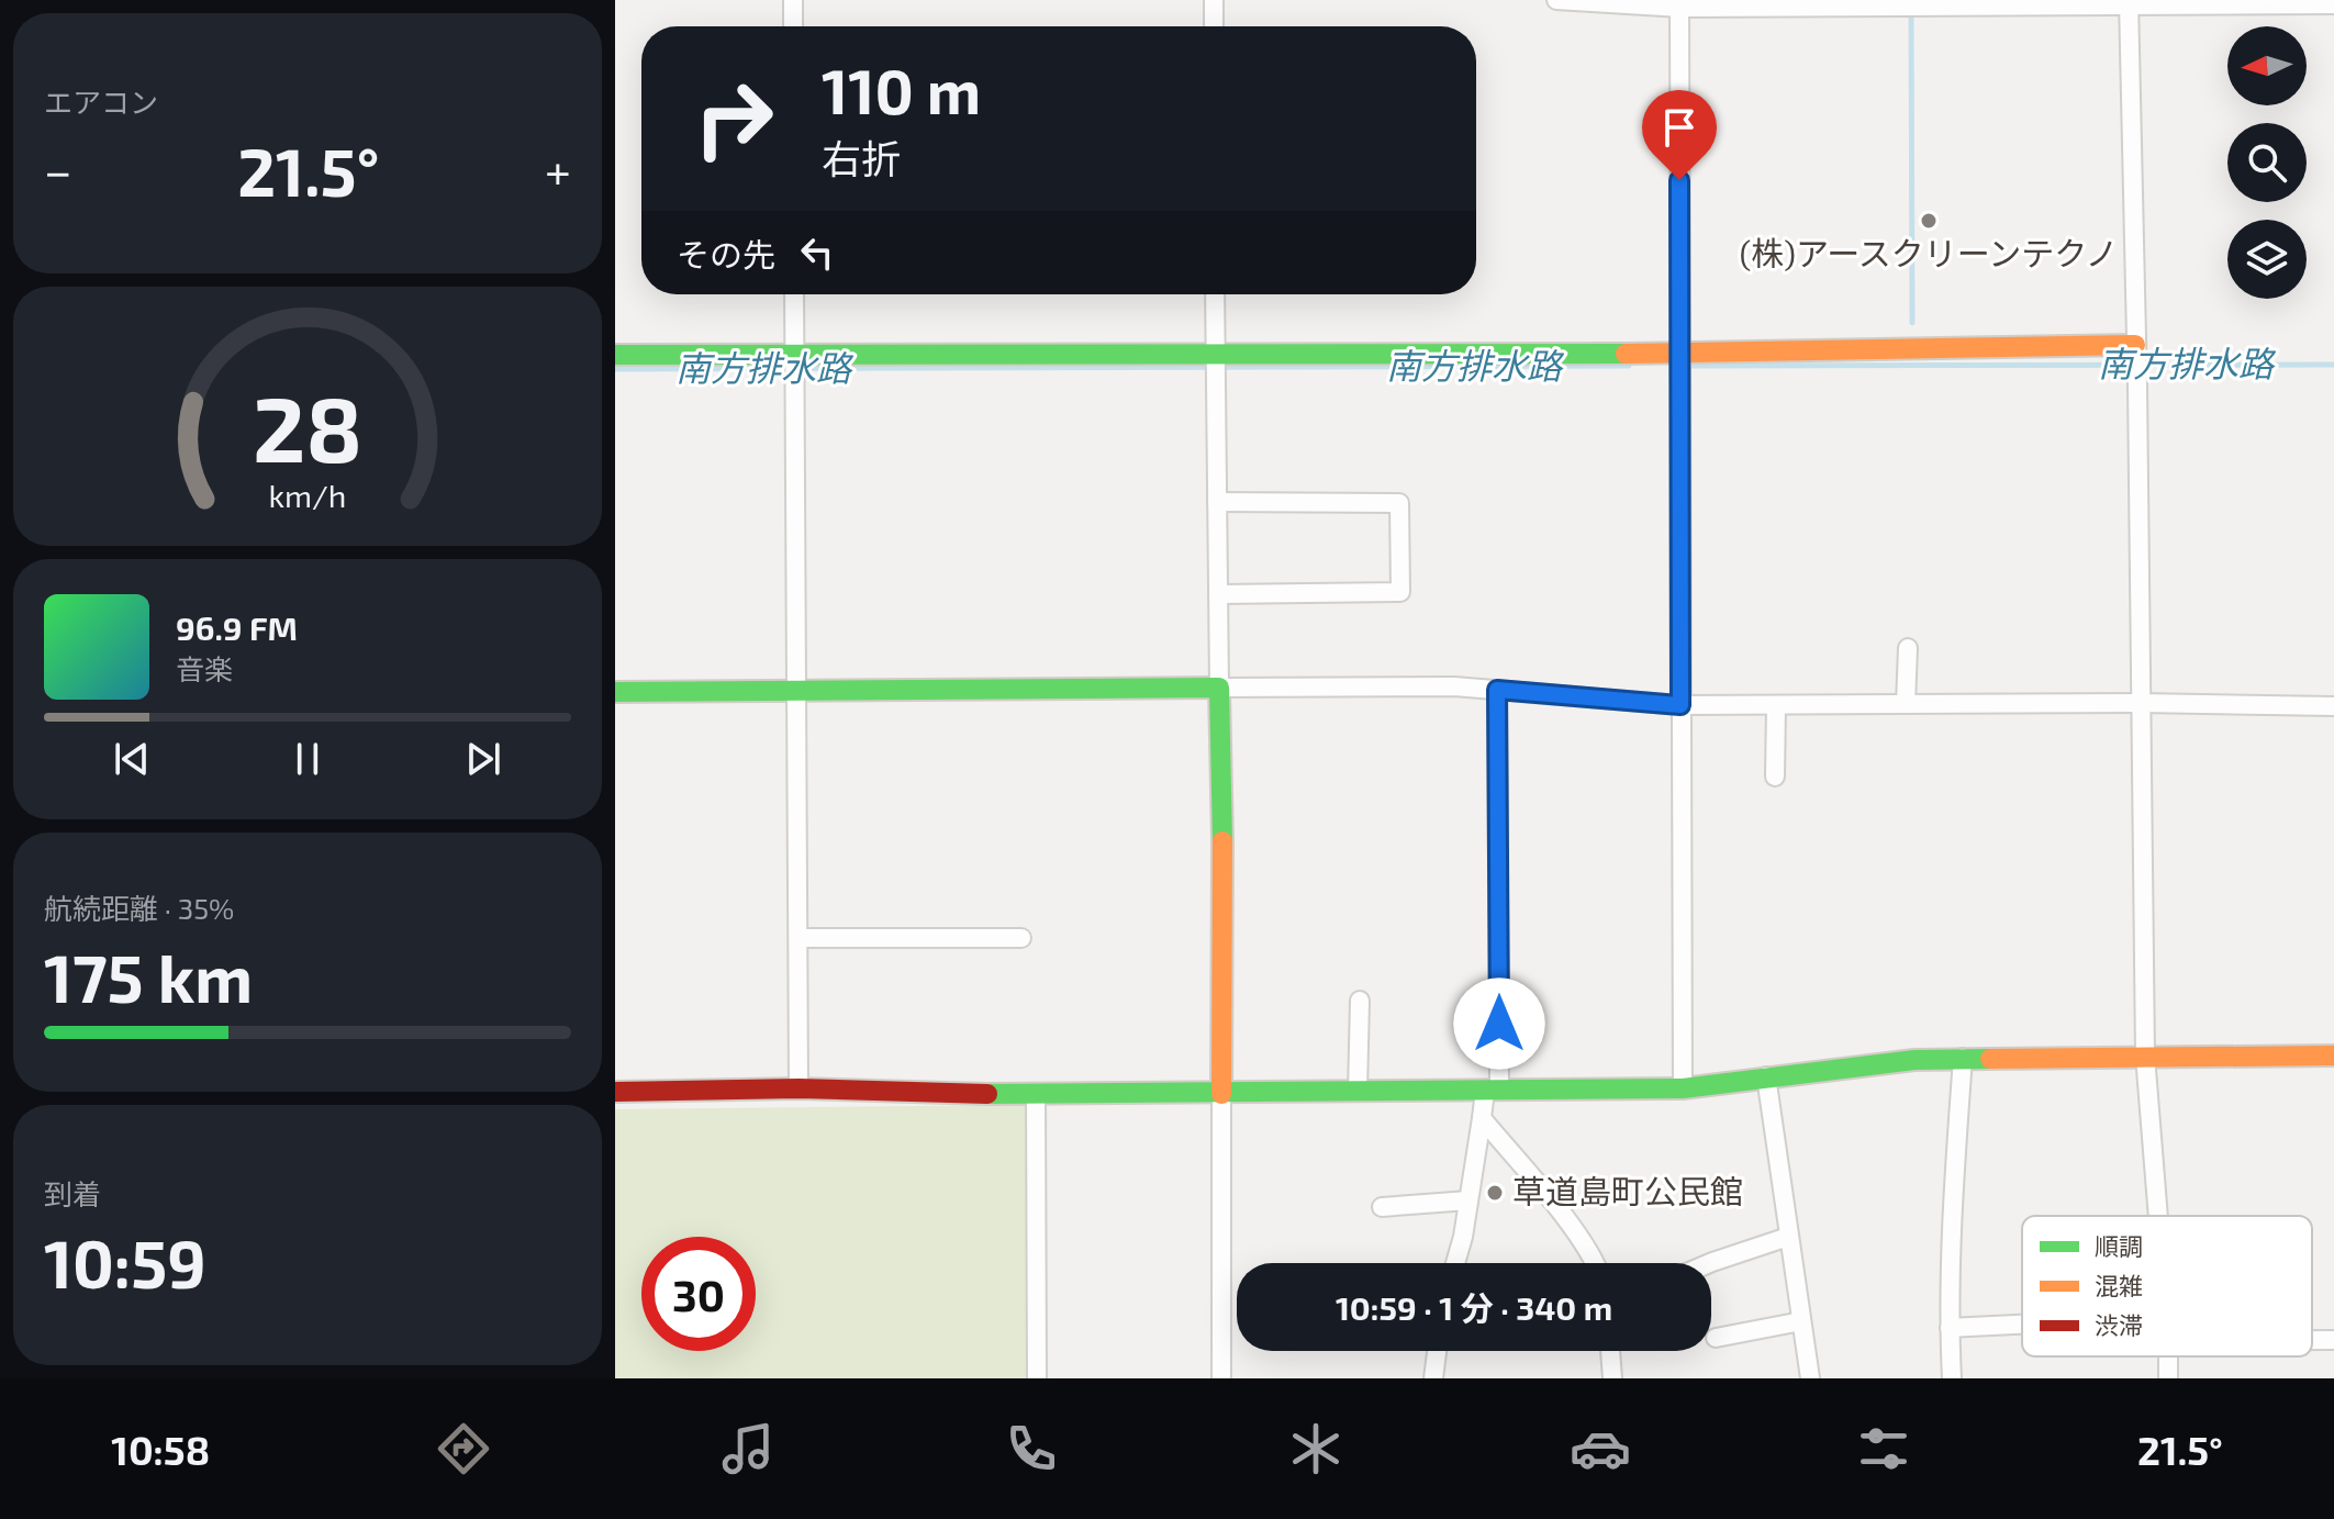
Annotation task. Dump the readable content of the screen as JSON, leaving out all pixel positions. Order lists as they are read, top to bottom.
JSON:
{
  "water": ["南方排水路"],
  "places": ["(株)アースクリーンテクノ", "草道島町公民館"],
  "legend": ["順調", "混雑", "渋滞"],
  "north": "left",
  "page": {
    "tile": [
      "エアコン",
      ["航続距離 · 35%", "175 km"],
      ["到着", "10:59"]
    ],
    "turn": ["110 m", "右折"],
    "heat": ["−", "21.5°", "+"],
    "then": "その先",
    "song": ["96.9 FM", "音楽"],
    "limit": "30",
    "trip": "10:59 · 1 分 · 340 m",
    "tabs": ["10:58", "21.5°"],
    "gauge": ["28", "km/h"]
  }
}
